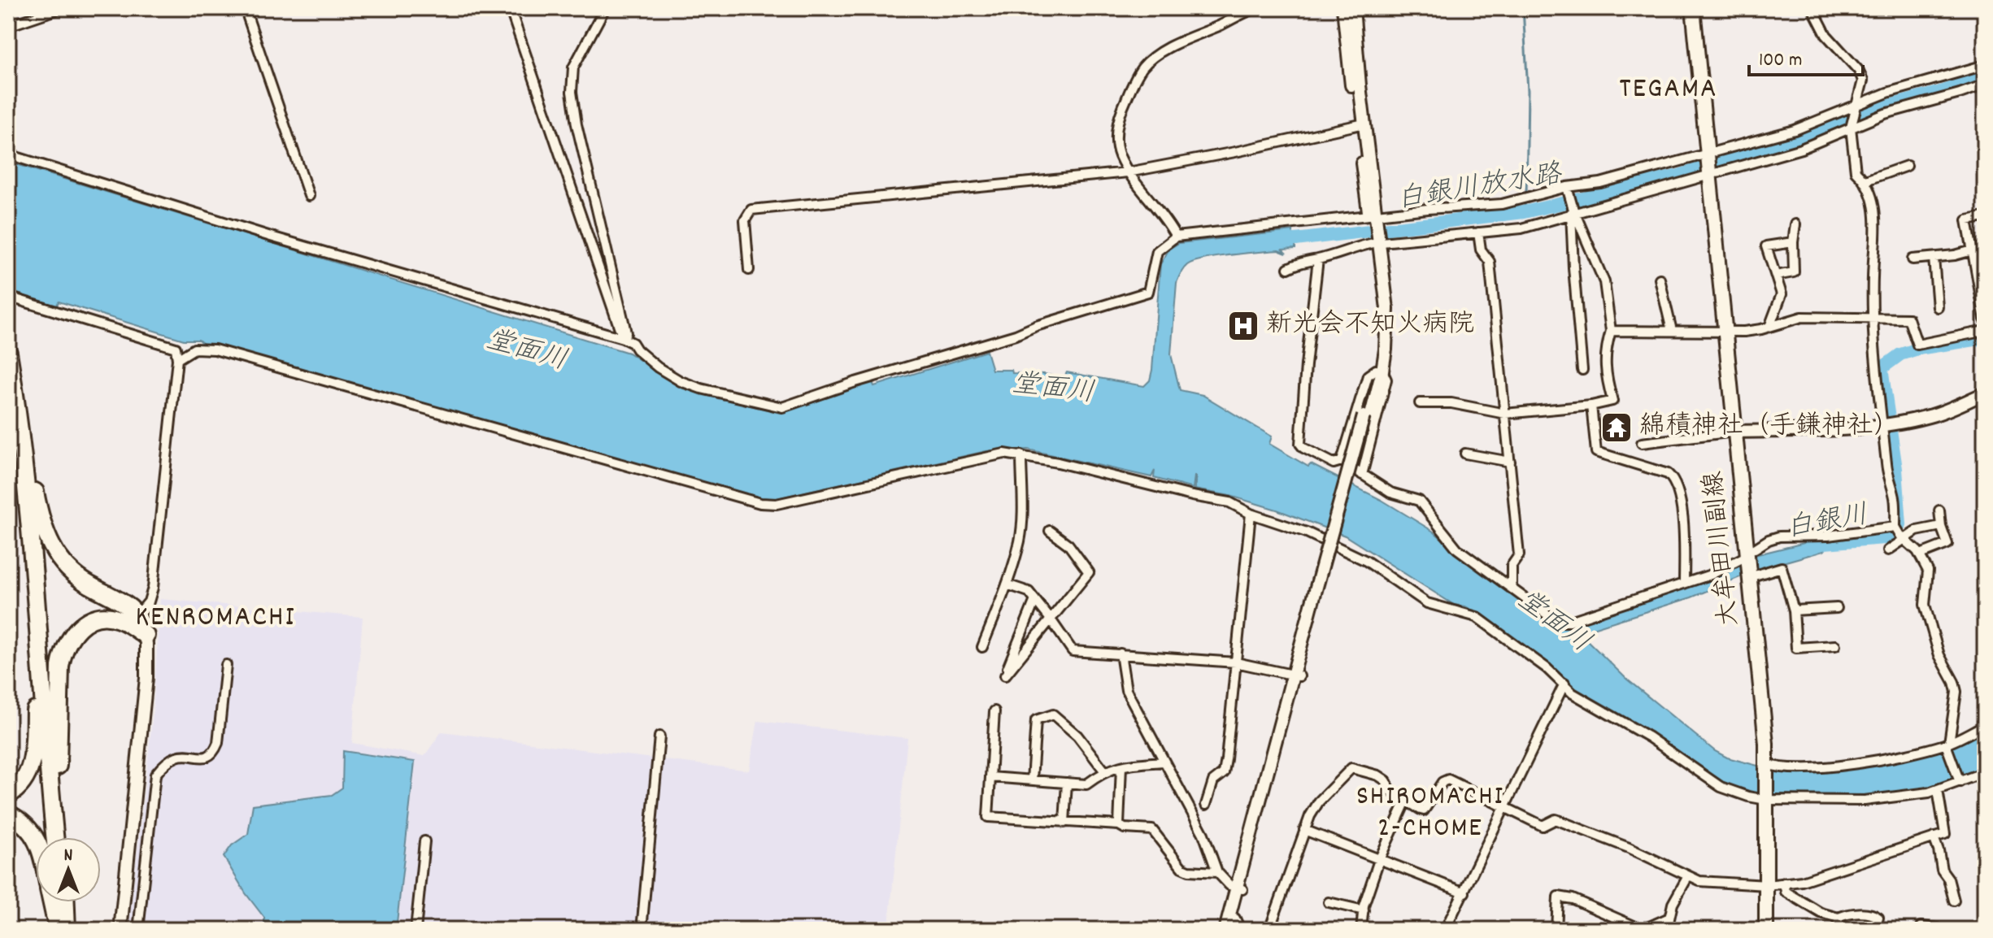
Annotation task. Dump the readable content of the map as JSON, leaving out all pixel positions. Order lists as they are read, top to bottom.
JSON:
{
  "streets": {
    "main road": ["大牟田川副線"]
  },
  "districts": ["TEGAMA", "KENROMACHI", "SHIROMACHI 2-CHOME"],
  "water": ["白銀川放水路", "堂面川", "白銀川"],
  "places": {
    "hospital": ["新光会不知火病院"],
    "temple": ["綿積神社（手鎌神社）"]
  },
  "scale_bar": "100 m",
  "north": "top"
}
